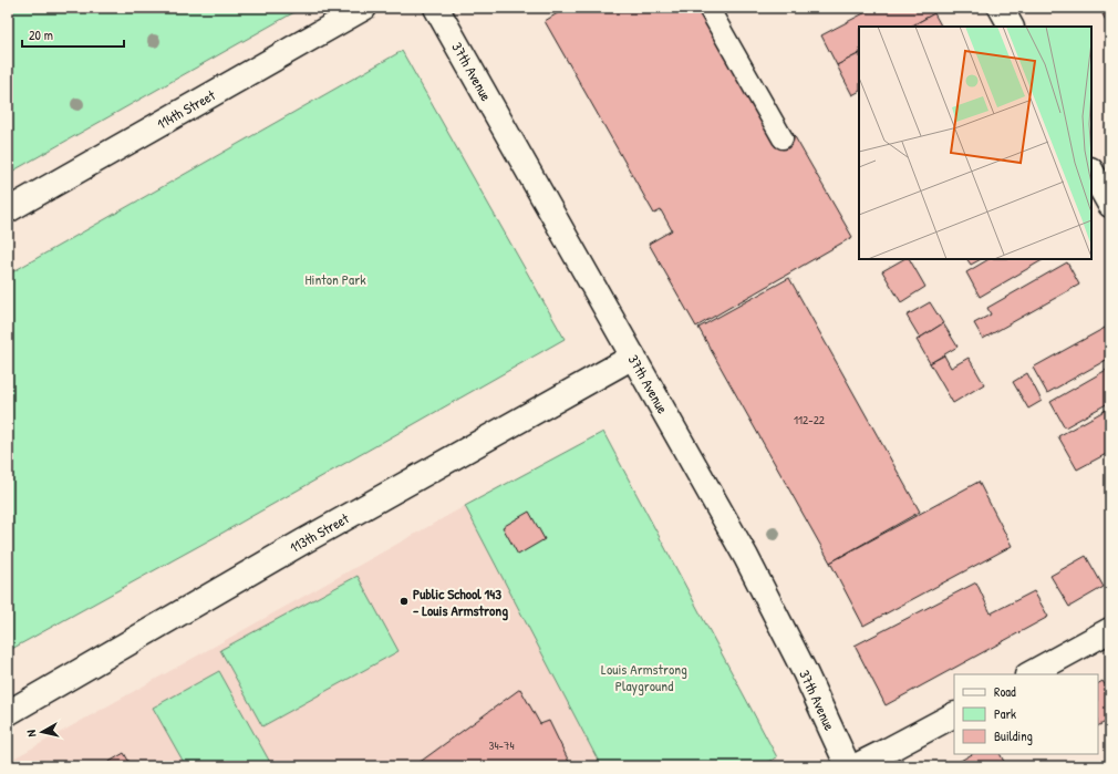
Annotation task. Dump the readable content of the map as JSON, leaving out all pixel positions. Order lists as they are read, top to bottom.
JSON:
{
  "streets": {
    "street": ["37th Avenue", "114th Street", "113th Street"]
  },
  "crossings": [
    ["37th Avenue", "113th Street"]
  ],
  "parks": ["Hinton Park", "Louis Armstrong Playground"],
  "places": ["Public School 143 - Louis Armstrong"],
  "house_numbers": ["112-22", "34-74"],
  "legend": ["Road", "Park", "Building"],
  "scale_bar": "20 m",
  "north": "left"
}
